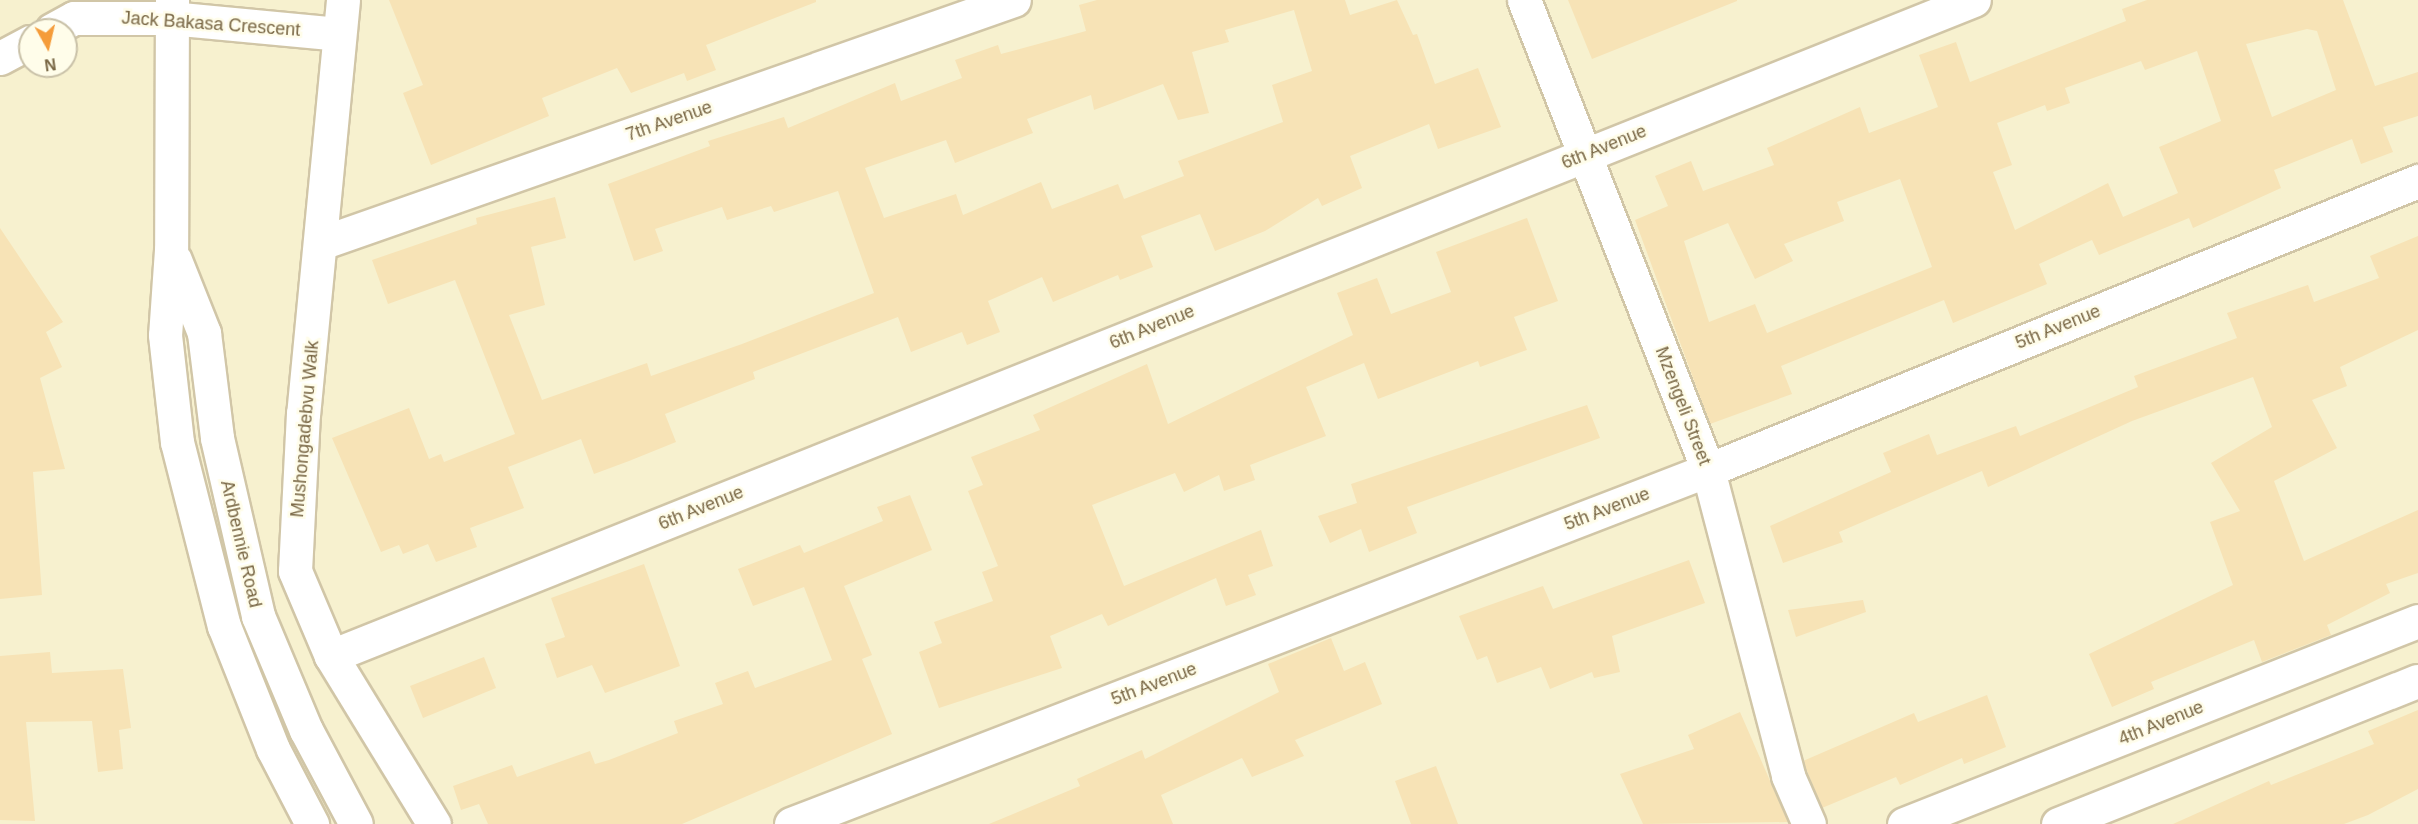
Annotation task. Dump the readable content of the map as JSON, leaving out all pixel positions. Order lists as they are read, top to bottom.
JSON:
{
  "streets": {
    "street": [
      "Jack Bakasa Crescent",
      "7th Avenue",
      "6th Avenue",
      "5th Avenue",
      "Mzengeli Street",
      "Mushongadebvu Walk",
      "Ardbennie Road",
      "4th Avenue"
    ]
  },
  "crossings": [
    ["Jack Bakasa Crescent", "Mushongadebvu Walk"],
    ["Jack Bakasa Crescent", "Ardbennie Road"],
    ["7th Avenue", "Mushongadebvu Walk"],
    ["6th Avenue", "Mzengeli Street"],
    ["6th Avenue", "Mushongadebvu Walk"],
    ["5th Avenue", "Mzengeli Street"]
  ],
  "north": "bottom"
}
